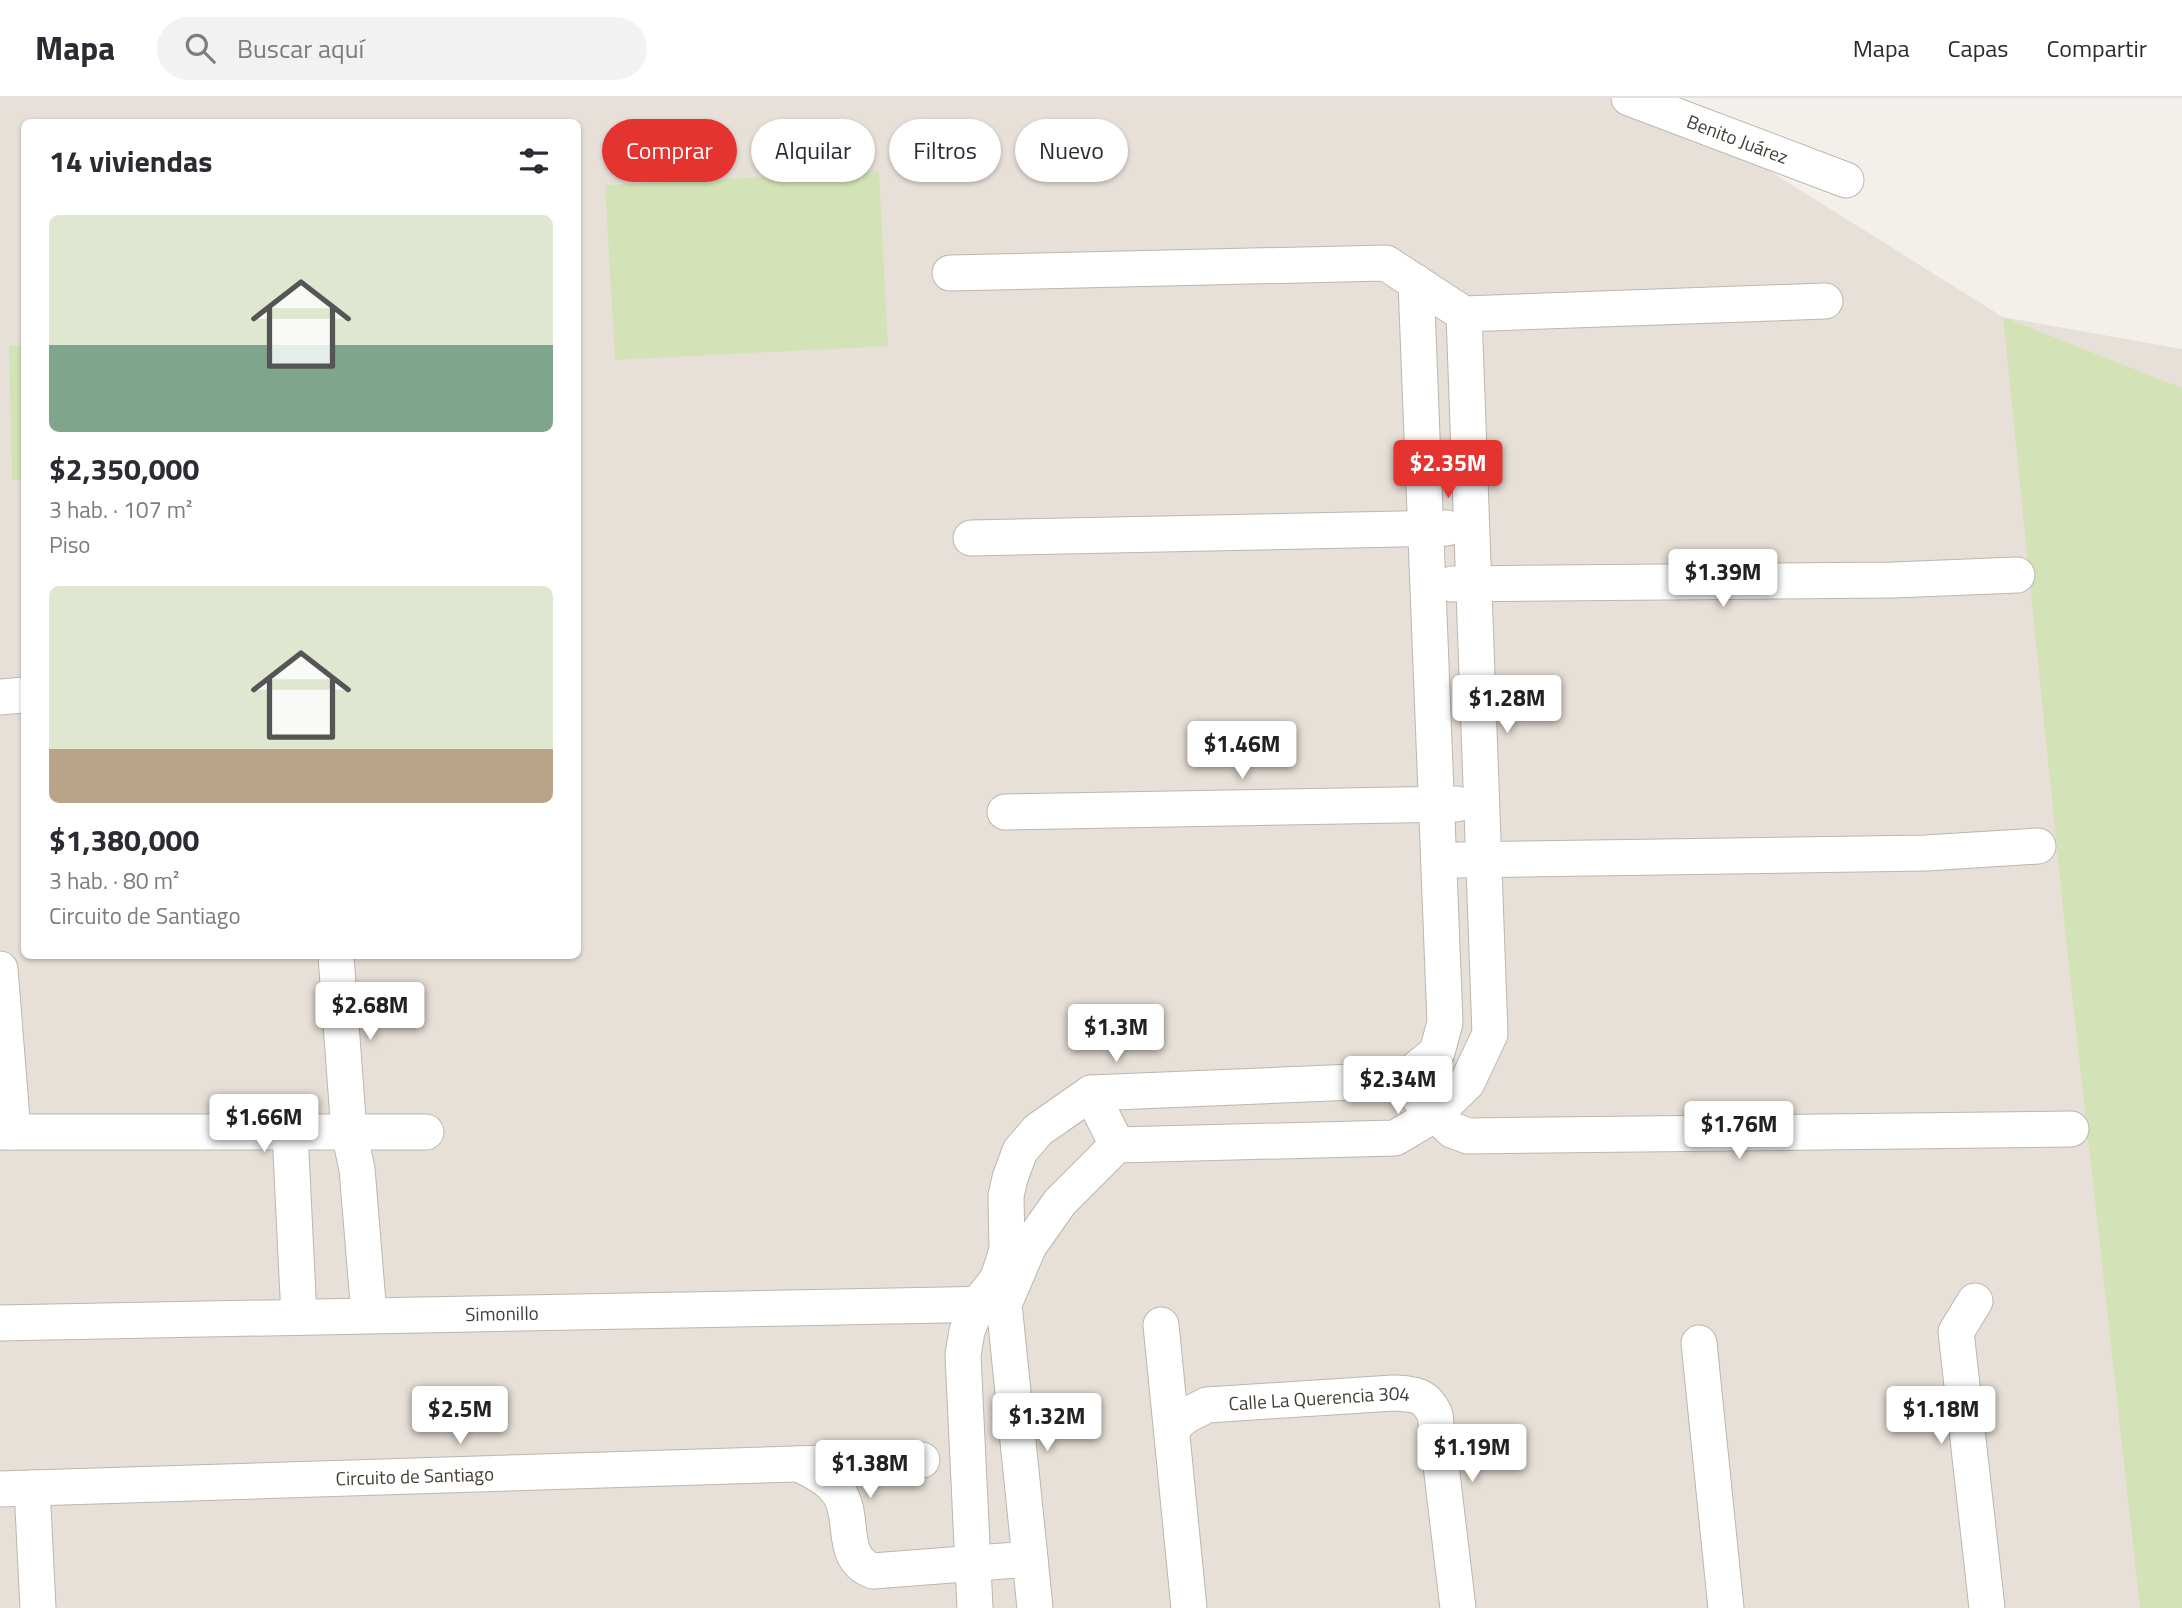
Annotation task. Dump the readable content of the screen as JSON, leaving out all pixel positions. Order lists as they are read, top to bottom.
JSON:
{
  "streets": {
    "street": [
      "Benito Juárez",
      "Simonillo",
      "Calle La Querencia 304",
      "Circuito de Santiago"
    ]
  },
  "page": {
    "header": "Mapa",
    "search": "Buscar aquí",
    "nav": ["Mapa", "Capas", "Compartir"],
    "chip": [
      "Comprar",
      "Alquilar",
      "Filtros",
      "Nuevo"
    ],
    "heading": "14 viviendas",
    "list": [
      {
        "name": "$2,350,000",
        "note": "3 hab. · 107 m² · Piso"
      },
      {
        "name": "$1,380,000",
        "note": "3 hab. · 80 m² · Circuito de Santiago"
      }
    ],
    "price": [
      "$2.35M",
      "$1.39M",
      "$1.28M",
      "$1.46M",
      "$2.68M",
      "$1.3M",
      "$2.34M",
      "$1.66M",
      "$1.76M",
      "$2.5M",
      "$1.18M",
      "$1.32M",
      "$1.19M",
      "$1.38M"
    ]
  }
}
